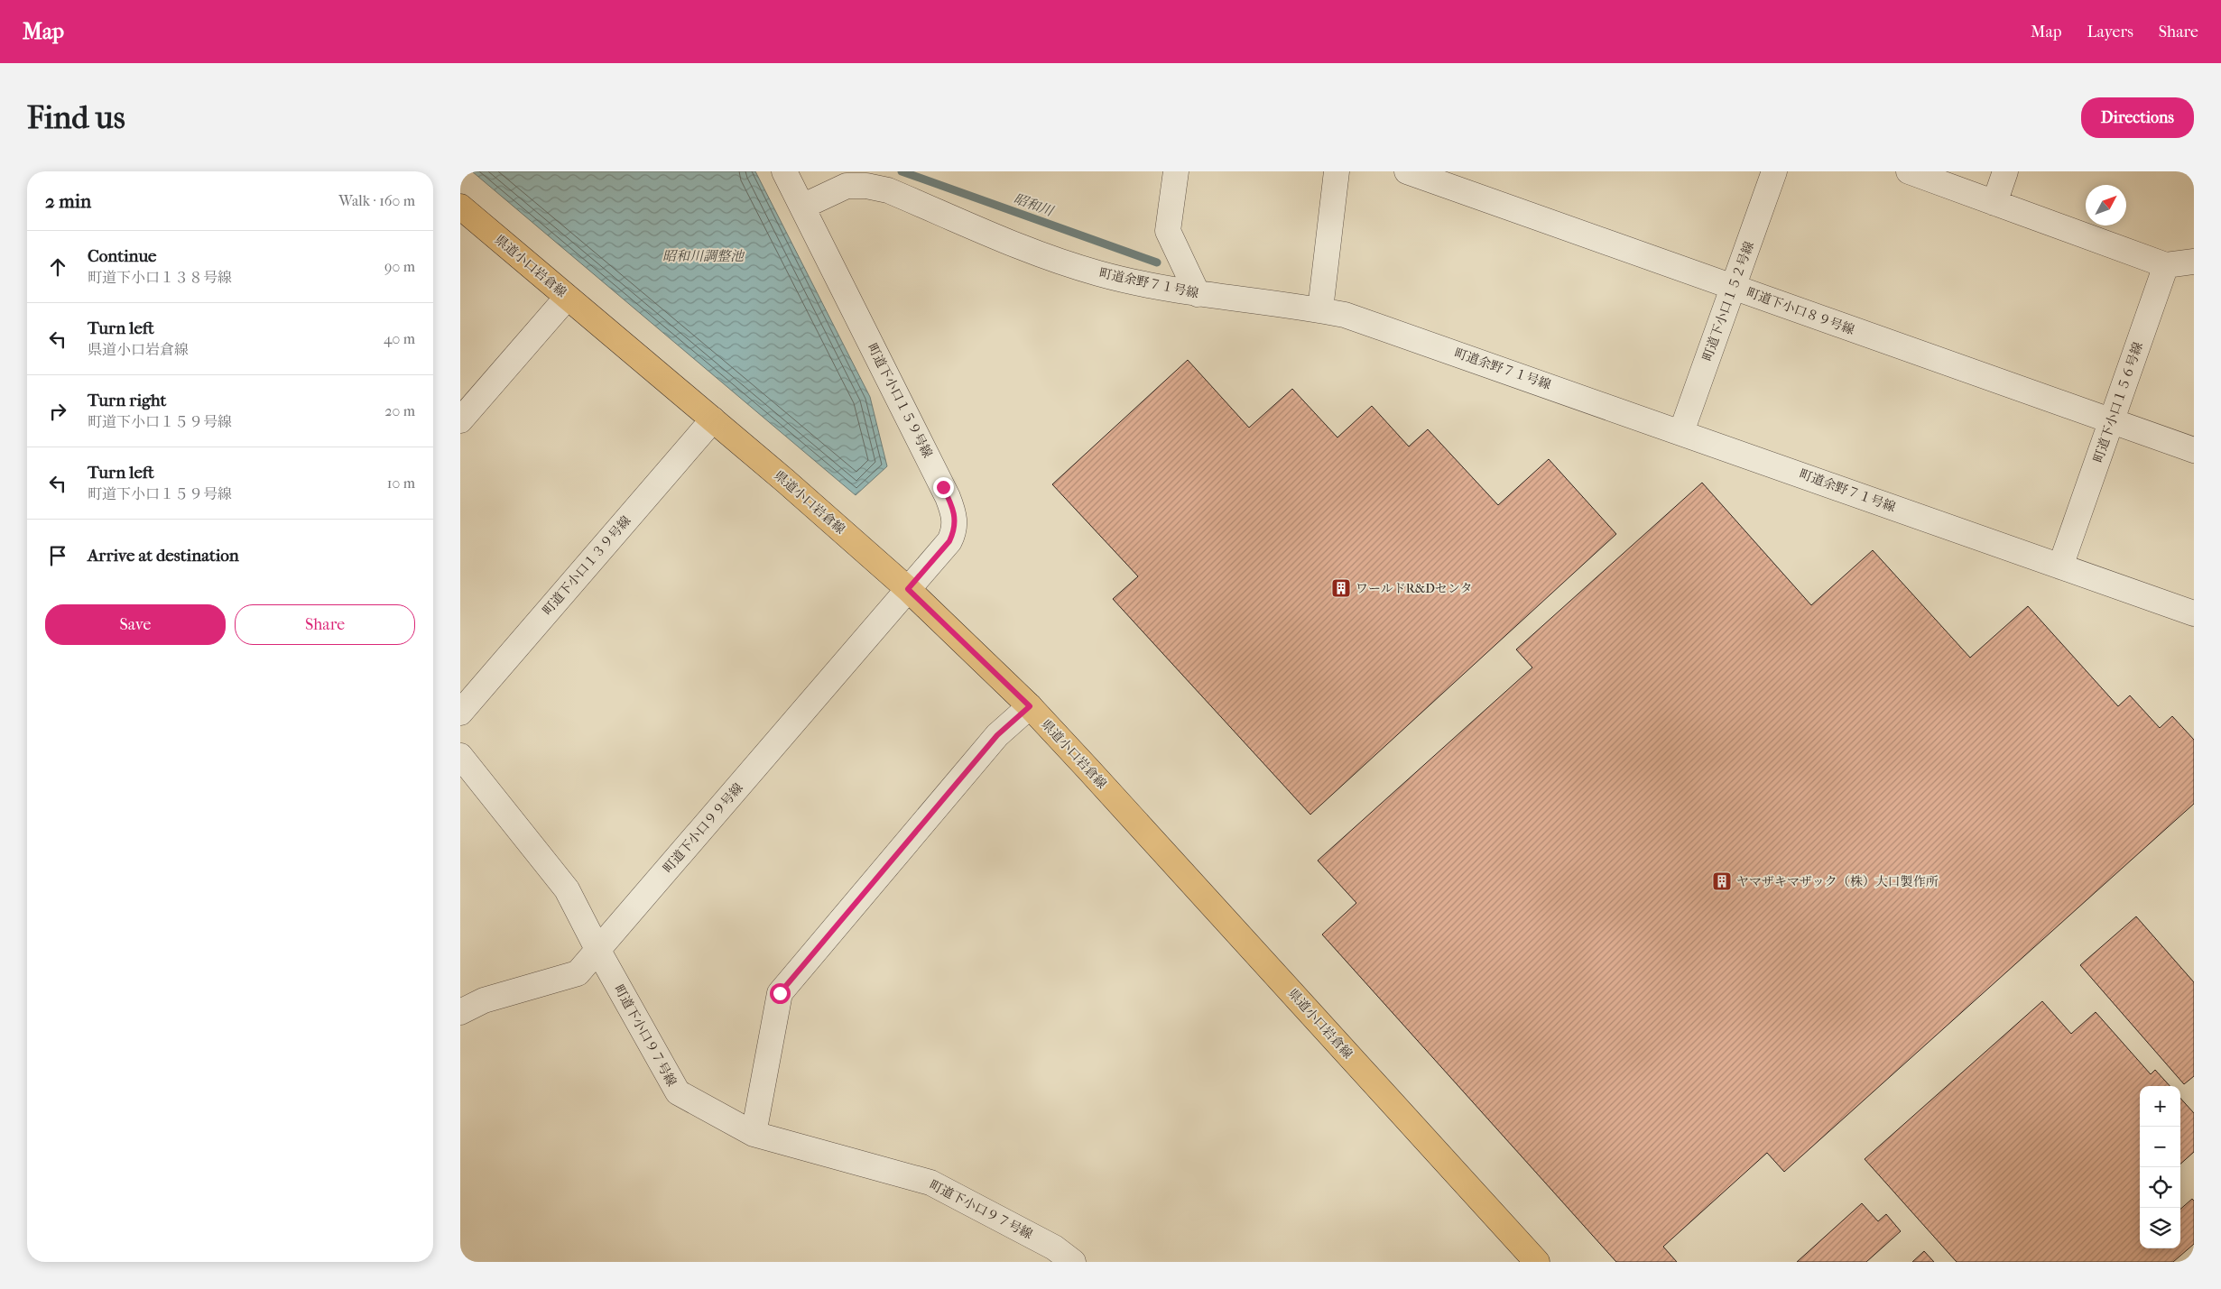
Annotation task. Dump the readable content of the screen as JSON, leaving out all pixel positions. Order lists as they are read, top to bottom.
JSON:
{
  "streets": {
    "main road": ["県道小口岩倉線"],
    "street": [
      "町道余野７１号線",
      "町道下小口１５２号線",
      "町道下小口８９号線",
      "町道下小口１５９号線",
      "町道下小口１５６号線",
      "町道下小口１３９号線",
      "町道下小口９９号線",
      "町道下小口９７号線"
    ]
  },
  "crossings": [
    ["県道小口岩倉線", "町道下小口１５９号線"],
    ["県道小口岩倉線", "町道下小口１３９号線"],
    ["県道小口岩倉線", "町道下小口９９号線"],
    ["町道余野７１号線", "町道下小口１５２号線"],
    ["町道余野７１号線", "町道下小口１５９号線"],
    ["町道余野７１号線", "町道下小口１５６号線"],
    ["町道下小口１５２号線", "町道下小口８９号線"],
    ["町道下小口８９号線", "町道下小口１５６号線"],
    ["町道下小口１５９号線", "町道下小口９９号線"],
    ["町道下小口９９号線", "町道下小口９７号線"]
  ],
  "water": ["昭和川", "昭和川調整池"],
  "places": {
    "building": ["ワールドR&Dセンタ", "ヤマザキマザック（株）大口製作所"]
  },
  "north": "top right",
  "page": {
    "header": "Map",
    "nav": ["Map", "Layers", "Share"],
    "buttons": [
      "Directions",
      ["Save", "Share"]
    ],
    "title": "Find us",
    "heading": ["2 min", "Walk · 160 m"],
    "list": [
      ["Continue", "町道下小口１３８号線", "90 m"],
      ["Turn left", "県道小口岩倉線", "40 m"],
      ["Turn right", "町道下小口１５９号線", "20 m"],
      ["Turn left", "町道下小口１５９号線", "10 m"],
      "Arrive at destination"
    ],
    "map_buttons": ["+", "−"]
  }
}
